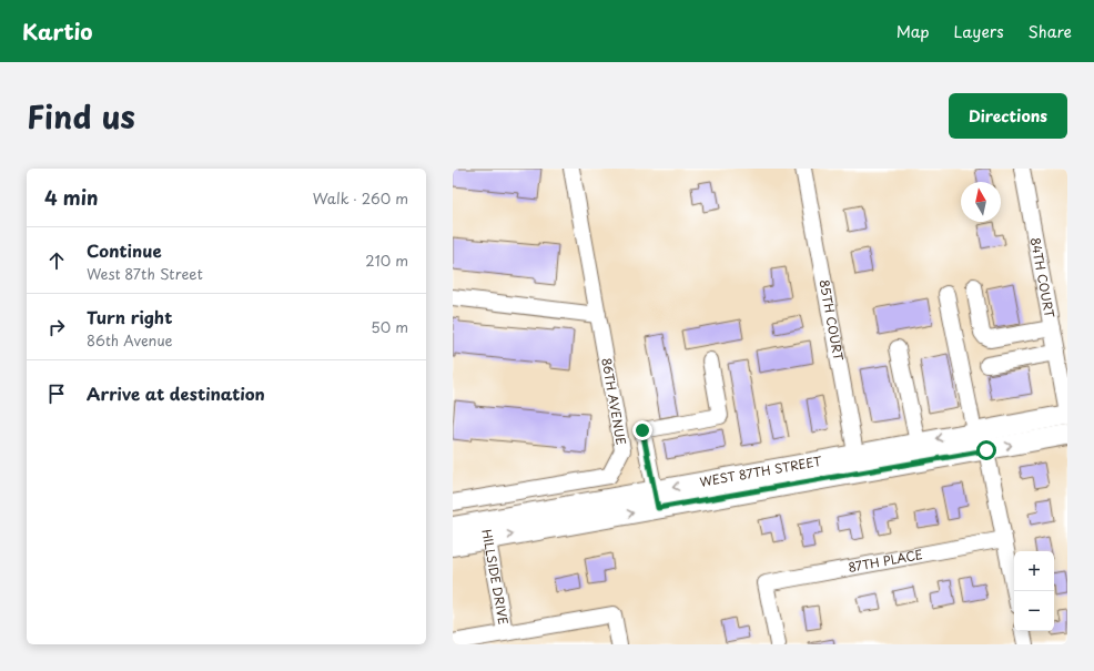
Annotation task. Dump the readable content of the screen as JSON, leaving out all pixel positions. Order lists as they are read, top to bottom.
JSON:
{
  "streets": {
    "main road": ["WEST 87TH STREET"],
    "street": [
      "84TH COURT",
      "85TH COURT",
      "86TH AVENUE",
      "87TH PLACE",
      "HILLSIDE DRIVE"
    ]
  },
  "crossings": [
    ["84TH COURT", "WEST 87TH STREET"],
    ["85TH COURT", "WEST 87TH STREET"],
    ["86TH AVENUE", "WEST 87TH STREET"],
    ["WEST 87TH STREET", "HILLSIDE DRIVE"]
  ],
  "north": "top",
  "page": {
    "header": "Kartio",
    "nav": ["Map", "Layers", "Share"],
    "title": "Find us",
    "buttons": "Directions",
    "heading": ["4 min", "Walk · 260 m"],
    "list": [
      ["Continue", "West 87th Street", "210 m"],
      ["Turn right", "86th Avenue", "50 m"],
      "Arrive at destination"
    ],
    "map_buttons": ["+", "−"]
  }
}
